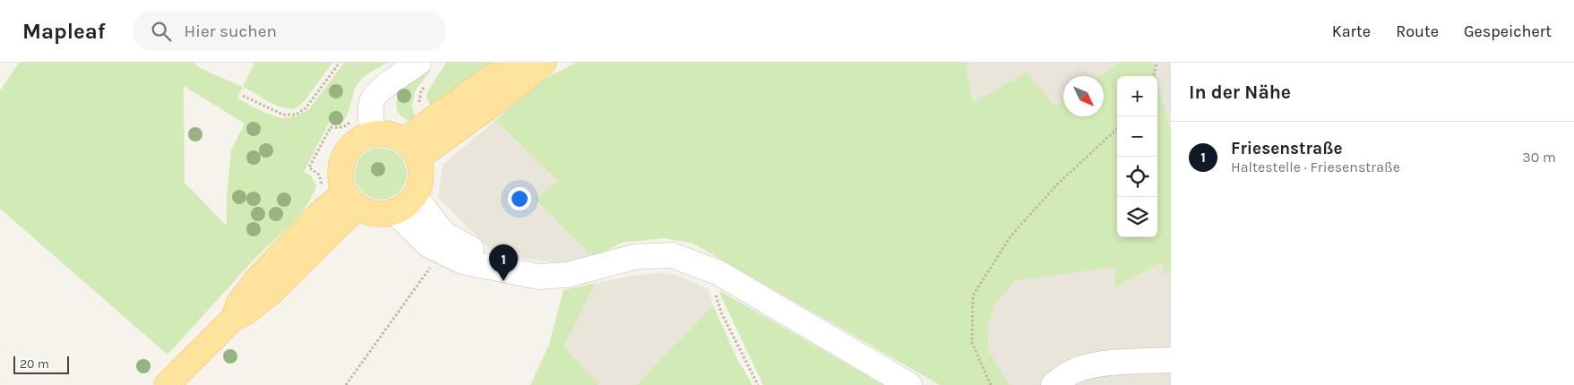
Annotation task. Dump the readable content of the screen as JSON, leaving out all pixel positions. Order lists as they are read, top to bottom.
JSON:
{
  "scale_bar": "20 m",
  "north": "bottom right",
  "page": {
    "header": "Mapleaf",
    "search": "Hier suchen",
    "nav": ["Karte", "Route", "Gespeichert"],
    "heading": "In der Nähe",
    "map_buttons": ["+", "−"],
    "list": [
      {
        "mark": "1",
        "name": "Friesenstraße",
        "note": "Haltestelle · Friesenstraße",
        "value": "30 m"
      }
    ],
    "pins": "1",
    "scale": "20 m"
  }
}
